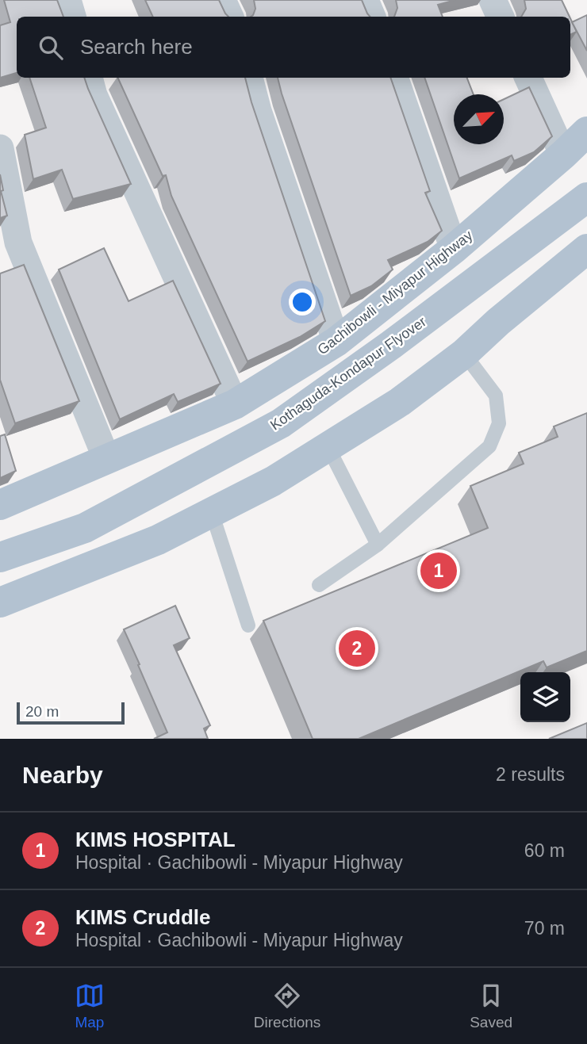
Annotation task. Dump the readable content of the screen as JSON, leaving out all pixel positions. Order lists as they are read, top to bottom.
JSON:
{
  "streets": {
    "main road": ["Gachibowli - Miyapur Highway", "Kothaguda-Kondapur Flyover"]
  },
  "scale_bar": "20 m",
  "north": "top right",
  "page": {
    "search": "Search here",
    "pins": ["1", "2"],
    "scale": "20 m",
    "heading": ["Nearby", "2 results"],
    "list": [
      {
        "mark": "1",
        "name": "KIMS HOSPITAL",
        "note": "Hospital · Gachibowli - Miyapur Highway",
        "value": "60 m"
      },
      {
        "mark": "2",
        "name": "KIMS Cruddle",
        "note": "Hospital · Gachibowli - Miyapur Highway",
        "value": "70 m"
      }
    ],
    "nav": ["Map", "Directions", "Saved"]
  }
}
